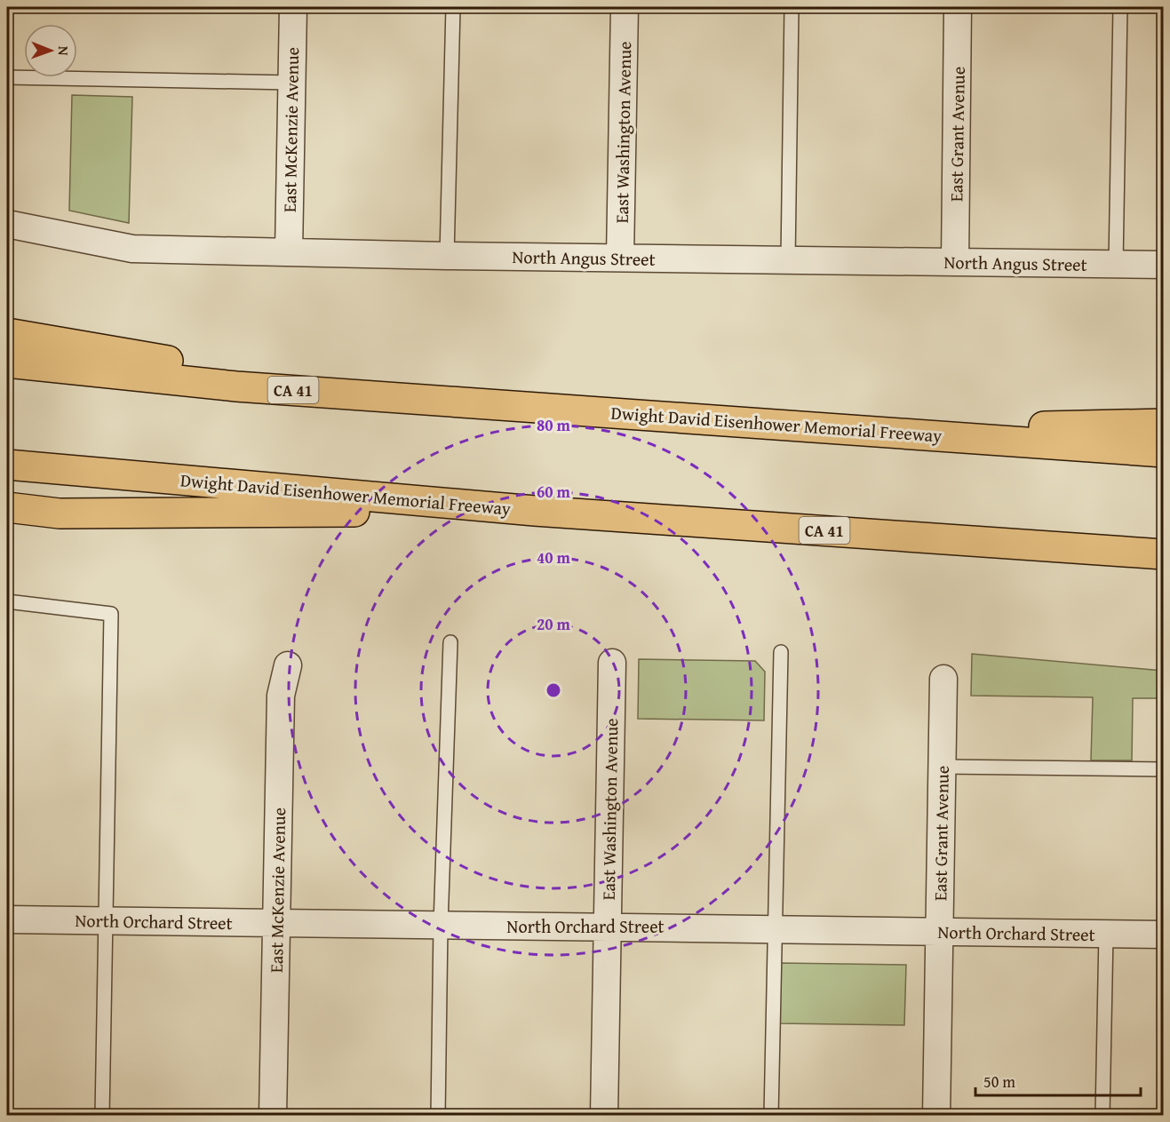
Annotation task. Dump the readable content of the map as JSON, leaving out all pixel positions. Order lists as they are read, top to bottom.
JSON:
{
  "streets": {
    "highway": ["CA 41", "Dwight David Eisenhower Memorial Freeway"],
    "street": [
      "East McKenzie Avenue",
      "East Washington Avenue",
      "East Grant Avenue",
      "North Angus Street",
      "North Orchard Street"
    ]
  },
  "crossings": [
    ["East McKenzie Avenue", "North Angus Street"],
    ["East McKenzie Avenue", "North Orchard Street"],
    ["East Washington Avenue", "North Angus Street"],
    ["East Washington Avenue", "North Orchard Street"],
    ["East Grant Avenue", "North Angus Street"],
    ["East Grant Avenue", "North Orchard Street"]
  ],
  "scale_bar": "50 m",
  "north": "right",
  "rings": [
    "80 m",
    "60 m",
    "40 m",
    "20 m"
  ]
}
